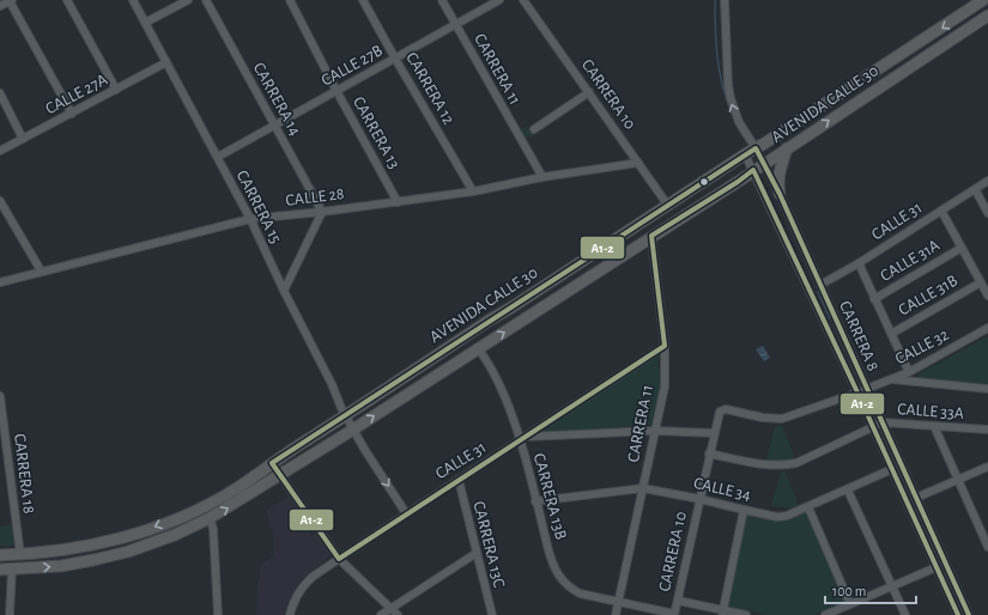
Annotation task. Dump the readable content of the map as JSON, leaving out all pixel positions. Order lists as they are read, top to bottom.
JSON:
{
  "streets": {
    "highway": ["AVENIDA CALLE 30"],
    "street": [
      "CALLE 27B",
      "CARRERA 11",
      "CARRERA 12",
      "CALLE 27A",
      "CARRERA 10",
      "CARRERA 14",
      "CARRERA 13",
      "CALLE 28",
      "CARRERA 15",
      "CALLE 31",
      "CALLE 31A",
      "CALLE 31B",
      "CARRERA 8",
      "CALLE 32",
      "CALLE 33A",
      "CARRERA 18",
      "CALLE 34",
      "CARRERA 13B",
      "CARRERA 13C"
    ]
  },
  "crossings": [
    ["CALLE 27B", "CARRERA 11"],
    ["CALLE 27B", "CARRERA 12"],
    ["CALLE 27B", "CARRERA 14"],
    ["CALLE 27B", "CARRERA 13"],
    ["CALLE 27B", "CARRERA 15"],
    ["CARRERA 11", "AVENIDA CALLE 30"],
    ["CARRERA 11", "CALLE 28"],
    ["CARRERA 11", "CALLE 31"],
    ["CARRERA 11", "CALLE 34"],
    ["CARRERA 11", "CARRERA 13B"],
    ["CARRERA 12", "CALLE 28"],
    ["CALLE 27A", "CARRERA 15"],
    ["CARRERA 10", "AVENIDA CALLE 30"],
    ["CARRERA 10", "CALLE 28"],
    ["CARRERA 10", "CALLE 32"],
    ["CARRERA 10", "CALLE 33A"],
    ["CARRERA 10", "CALLE 34"],
    ["CARRERA 14", "CALLE 28"],
    ["AVENIDA CALLE 30", "CARRERA 15"],
    ["AVENIDA CALLE 30", "CARRERA 8"],
    ["AVENIDA CALLE 30", "CARRERA 18"],
    ["AVENIDA CALLE 30", "CARRERA 13B"],
    ["CARRERA 13", "CALLE 28"],
    ["CALLE 28", "CARRERA 15"],
    ["CALLE 31", "CARRERA 8"],
    ["CALLE 31", "CARRERA 13B"],
    ["CALLE 31", "CARRERA 13C"],
    ["CARRERA 8", "CALLE 32"],
    ["CARRERA 8", "CALLE 33A"],
    ["CARRERA 8", "CALLE 34"],
    ["CALLE 34", "CARRERA 13B"]
  ],
  "lines": ["transit line A1-2"],
  "scale_bar": "100 m"
}
